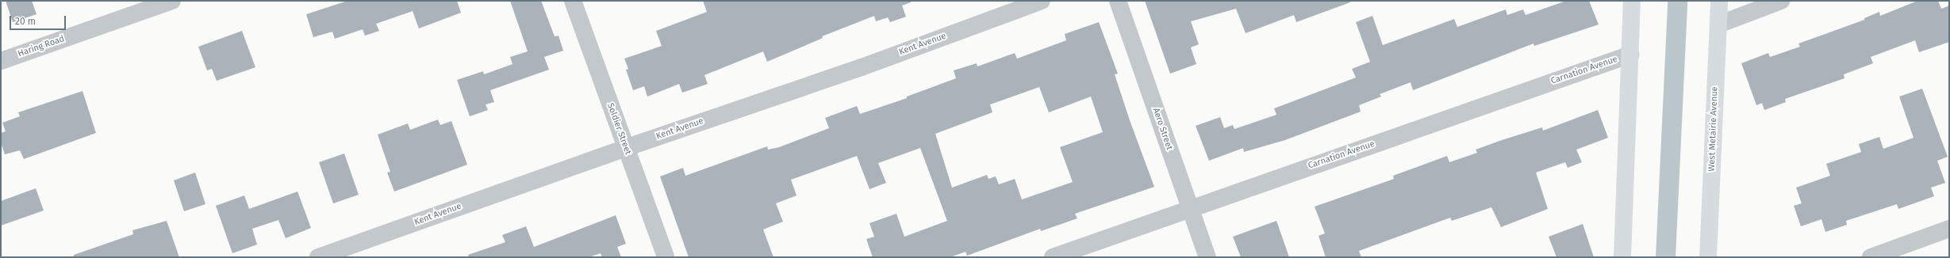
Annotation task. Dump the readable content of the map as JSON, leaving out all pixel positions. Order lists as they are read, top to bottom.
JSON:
{
  "streets": {
    "main road": ["West Metairie Avenue"],
    "street": [
      "Kent Avenue",
      "Haring Road",
      "Carnation Avenue",
      "Soldier Street",
      "Aero Street"
    ]
  },
  "crossings": [
    ["Kent Avenue", "Soldier Street"],
    ["Carnation Avenue", "Aero Street"]
  ],
  "scale_bar": "20 m"
}
